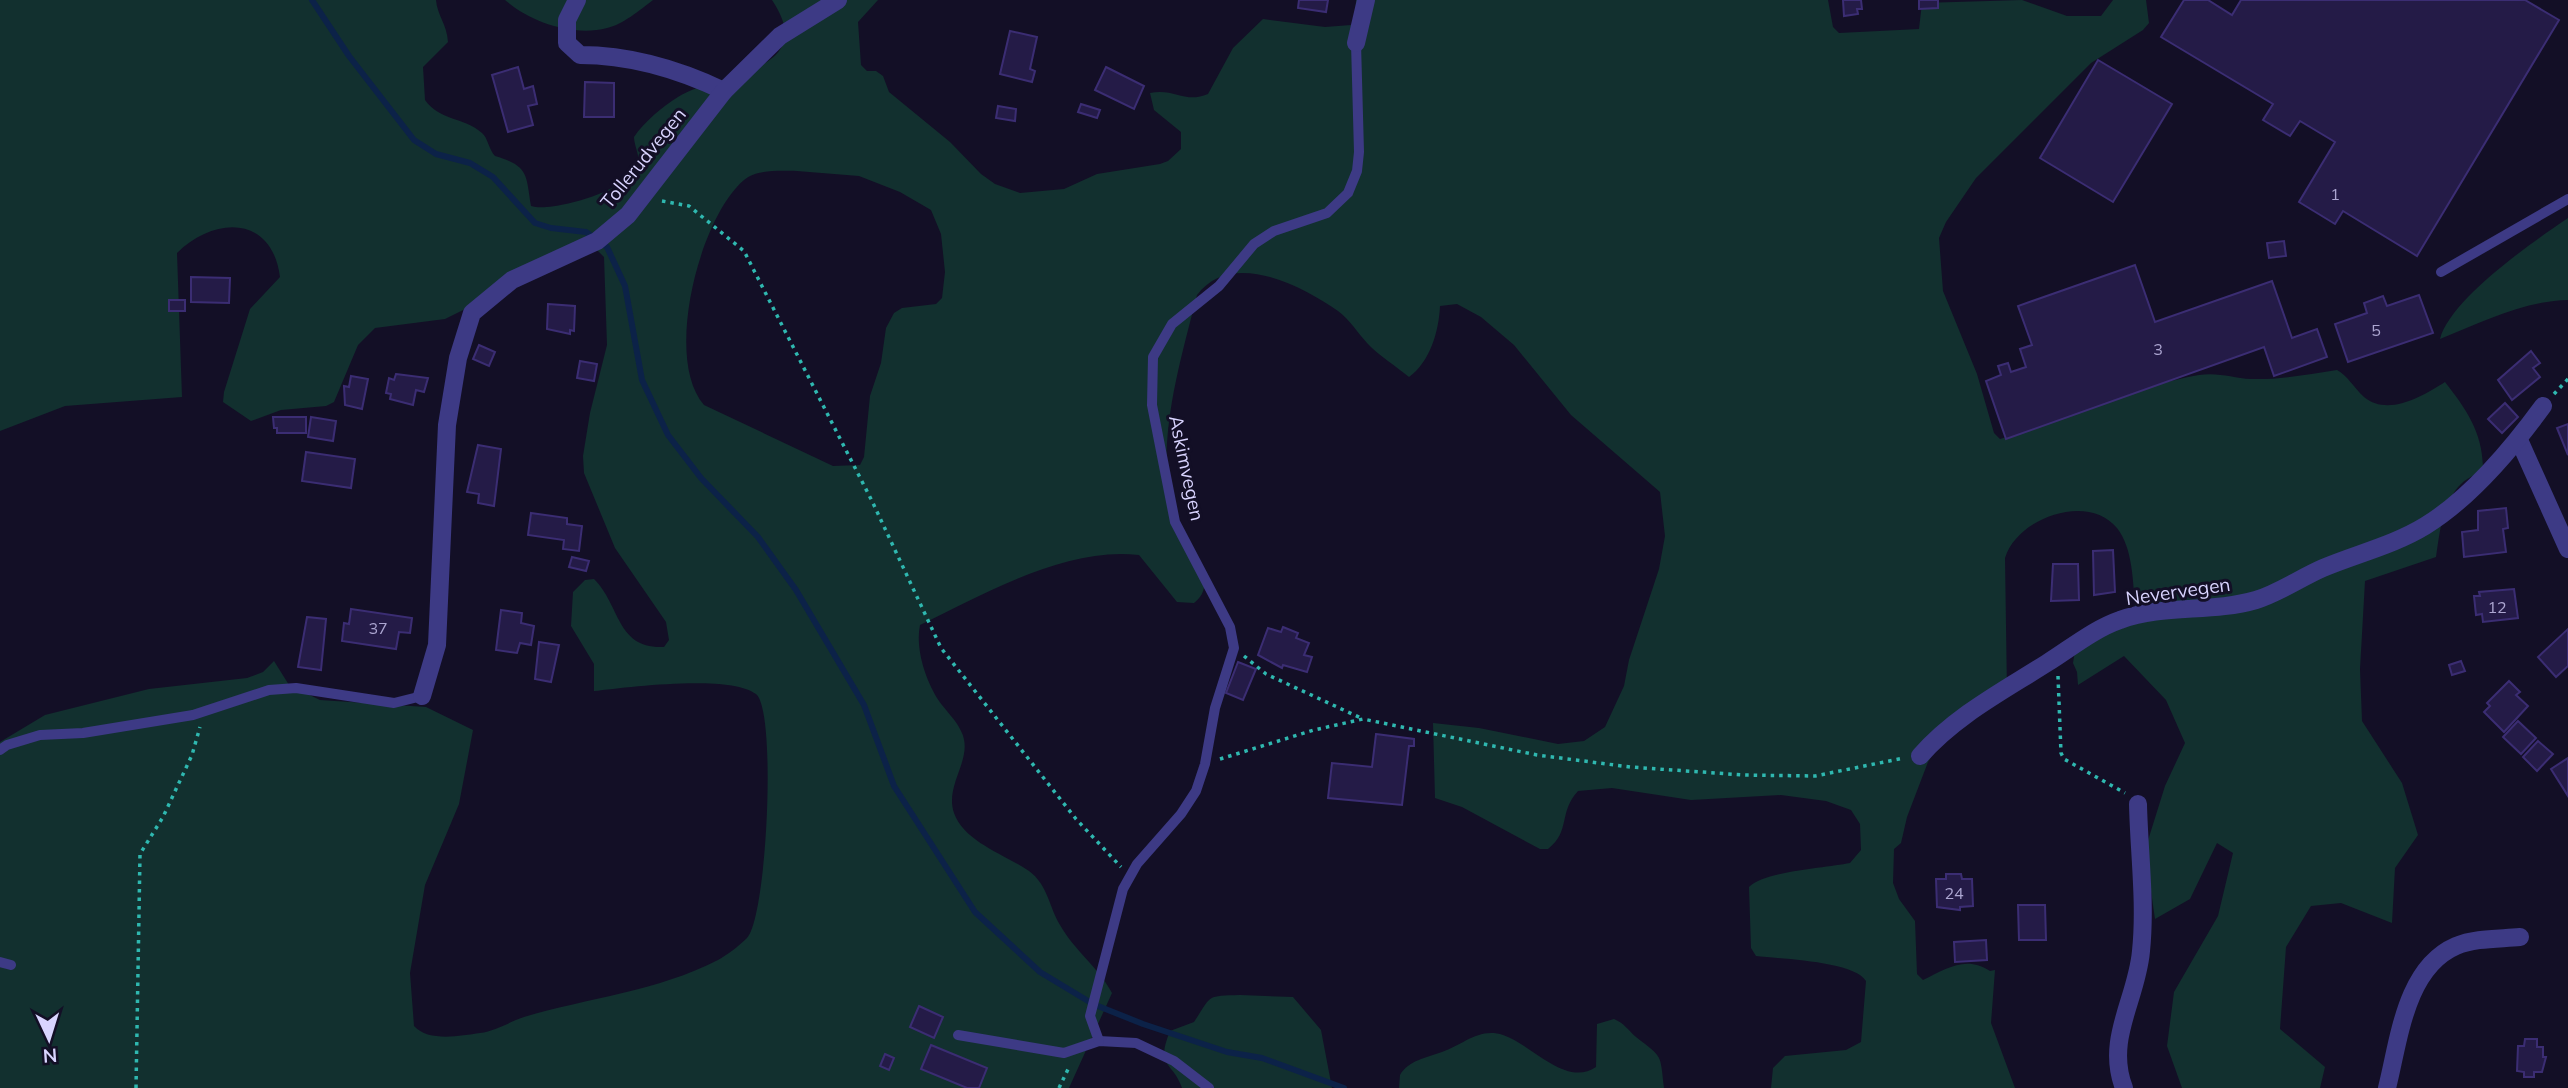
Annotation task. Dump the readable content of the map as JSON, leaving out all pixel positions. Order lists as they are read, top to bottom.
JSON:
{
  "streets": {
    "street": ["Tollerudvegen", "Askimvegen", "Nevervegen"]
  },
  "house_numbers": [
    "1",
    "5",
    "3",
    "12",
    "37",
    "24"
  ],
  "north": "bottom"
}
